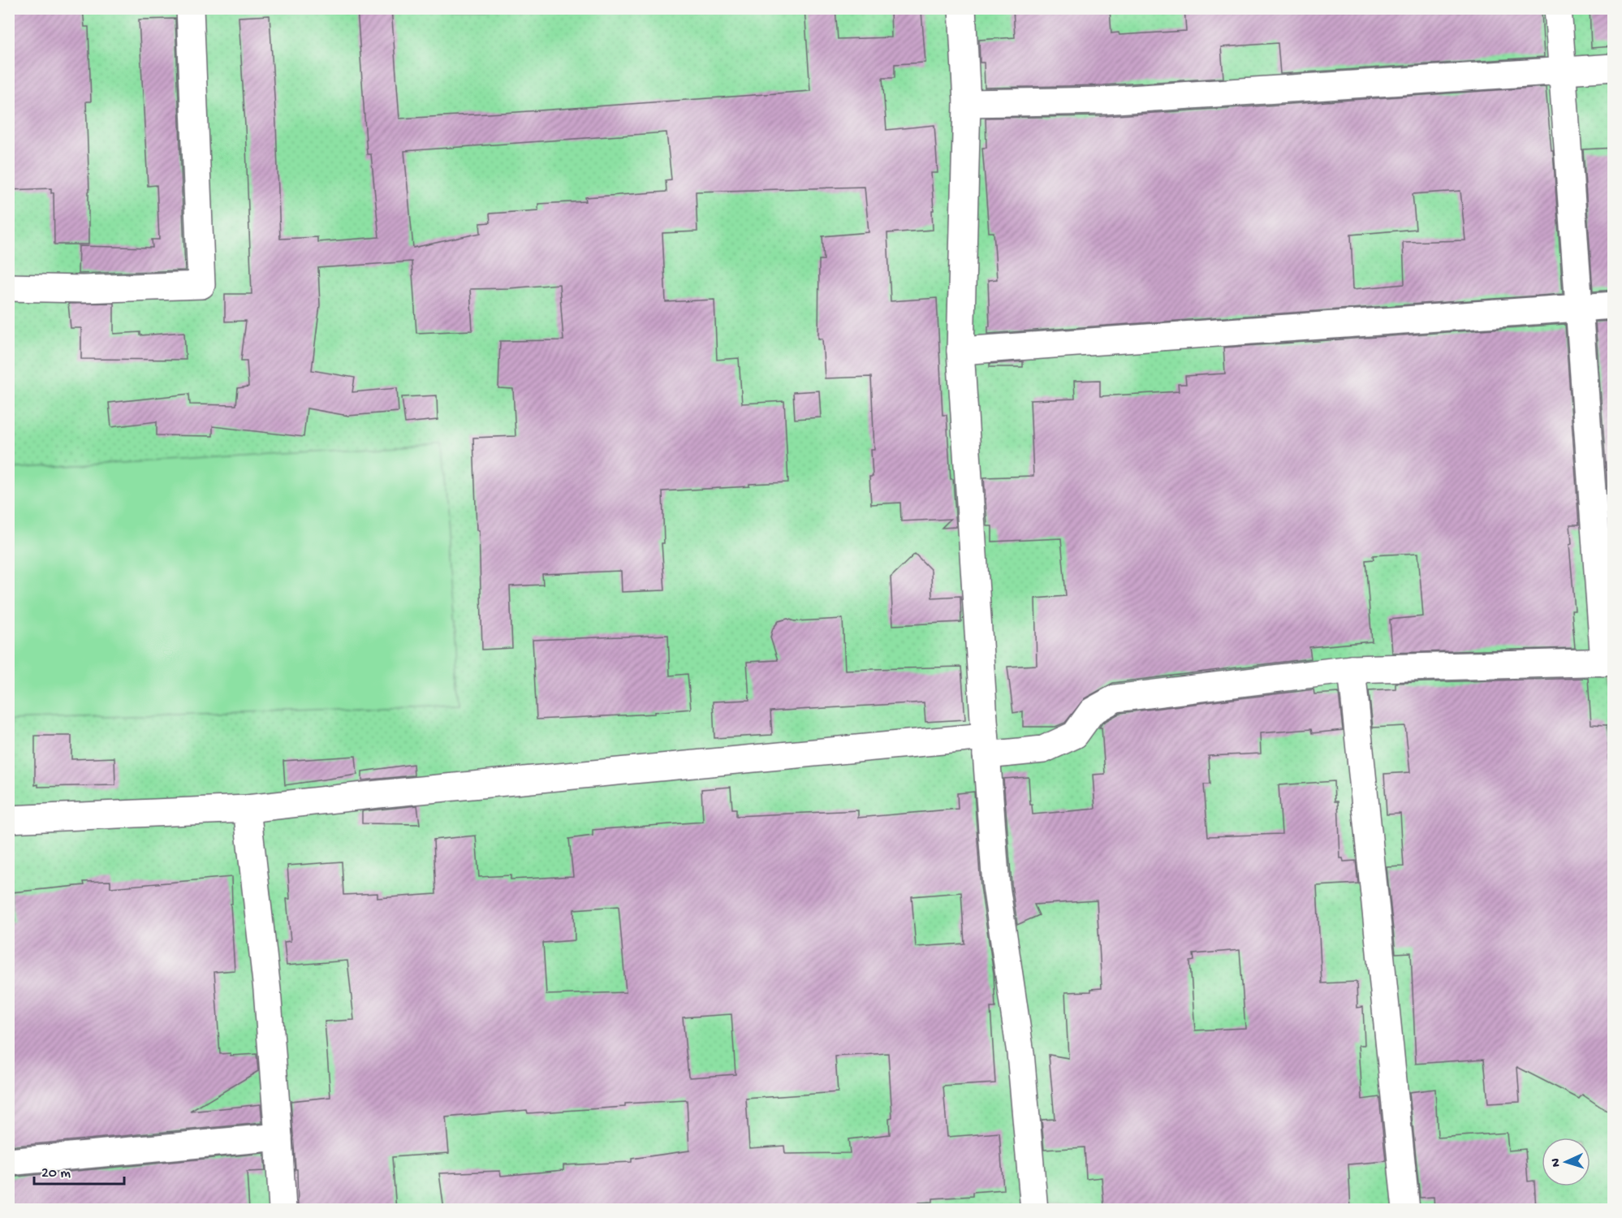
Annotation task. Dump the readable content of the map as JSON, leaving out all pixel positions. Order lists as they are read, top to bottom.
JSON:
{
  "scale_bar": "20 m",
  "north": "left"
}
